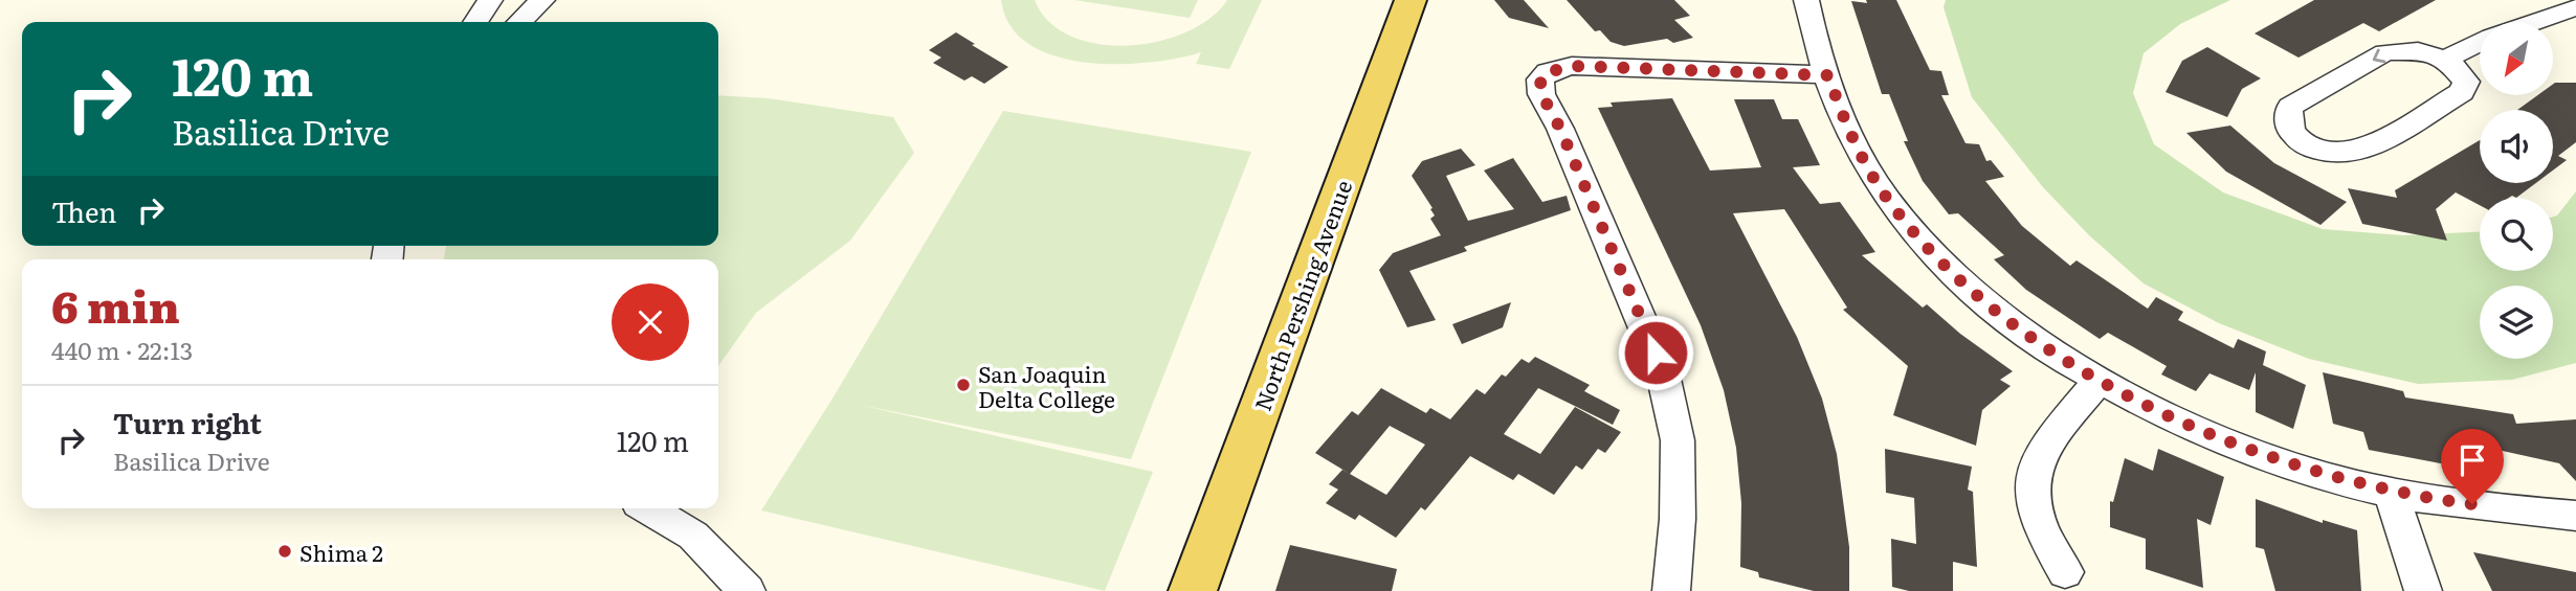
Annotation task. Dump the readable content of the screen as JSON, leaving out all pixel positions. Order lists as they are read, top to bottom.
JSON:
{
  "streets": {
    "main road": ["North Pershing Avenue"]
  },
  "places": ["San Joaquin Delta College", "Shima 2"],
  "north": "bottom left",
  "page": {
    "turn": ["120 m", "Basilica Drive"],
    "then": "Then",
    "heading": ["6 min", "440 m · 22:13"],
    "list": [
      {
        "name": "Turn right",
        "note": "Basilica Drive",
        "value": "120 m"
      }
    ]
  }
}
